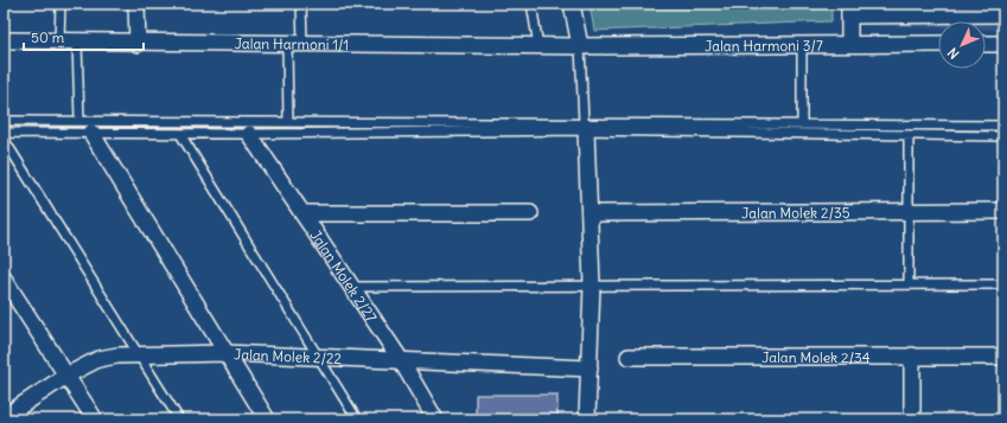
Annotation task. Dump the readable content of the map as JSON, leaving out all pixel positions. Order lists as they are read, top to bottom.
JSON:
{
  "streets": {
    "street": [
      "Jalan Harmoni 1/1",
      "Jalan Harmoni 3/7",
      "Jalan Molek 2/35",
      "Jalan Molek 2/27",
      "Jalan Molek 2/22",
      "Jalan Molek 2/34"
    ]
  },
  "crossings": [
    ["Jalan Harmoni 1/1", "Jalan Harmoni 3/7"],
    ["Jalan Molek 2/27", "Jalan Molek 2/22"]
  ],
  "scale_bar": "50 m",
  "north": "bottom left"
}
